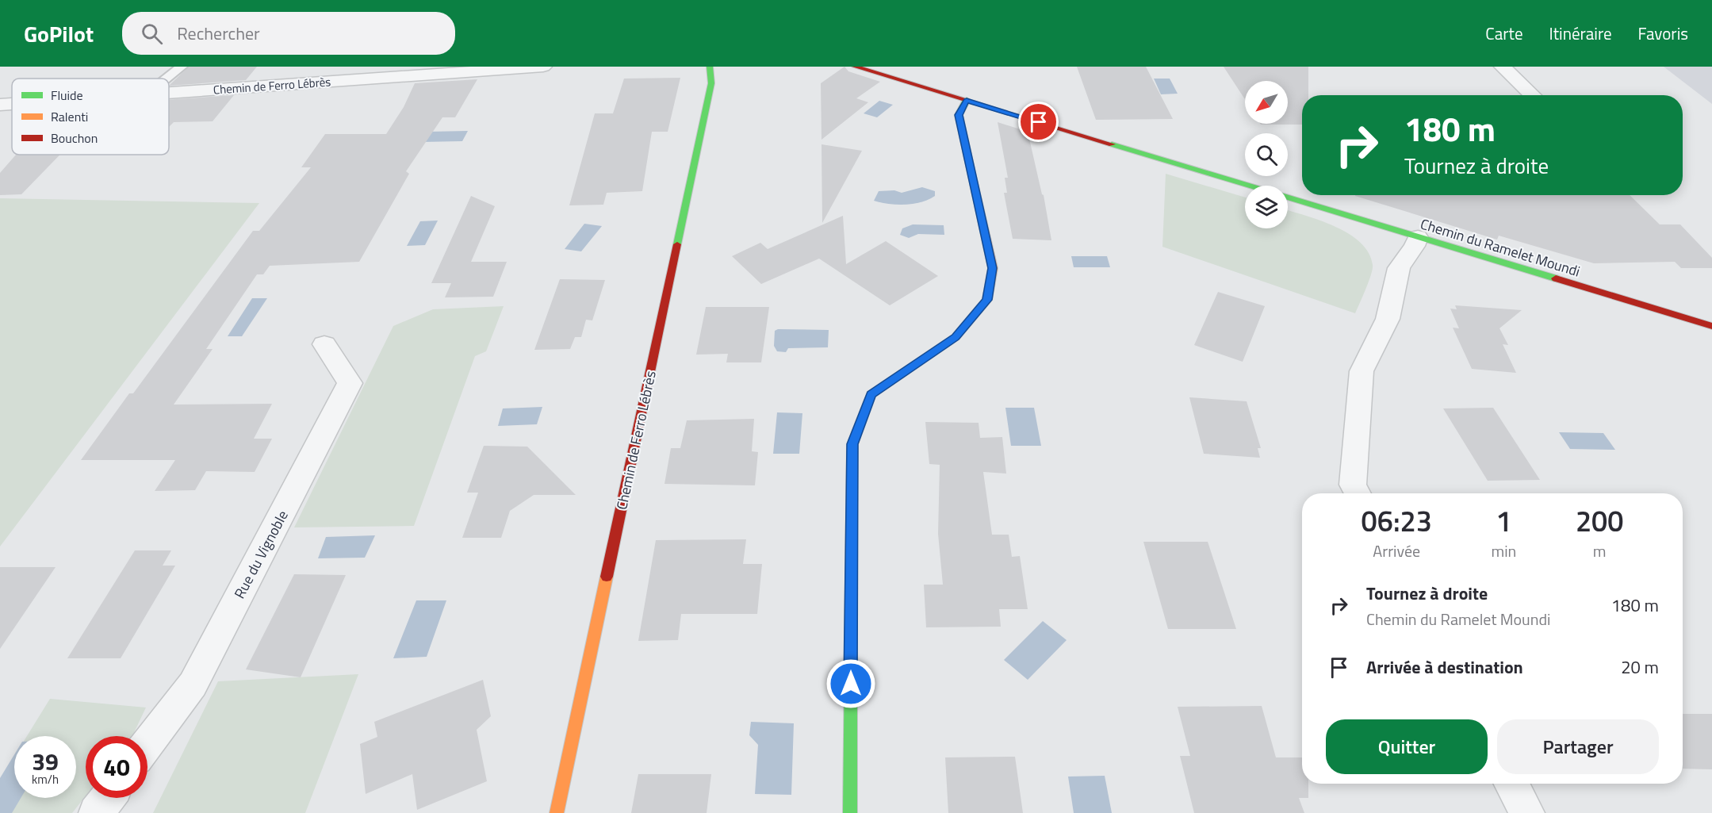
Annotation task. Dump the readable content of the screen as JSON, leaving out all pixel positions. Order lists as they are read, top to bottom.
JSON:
{
  "streets": {
    "street": ["Chemin de Ferro Lébrès", "Chemin du Ramelet Moundi", "Rue du Vignoble"]
  },
  "legend": ["Fluide", "Ralenti", "Bouchon"],
  "north": "bottom left",
  "page": {
    "header": "GoPilot",
    "search": "Rechercher",
    "nav": ["Carte", "Itinéraire", "Favoris"],
    "turn": ["180 m", "Tournez à droite"],
    "eta": [
      "06:23",
      "Arrivée",
      "1",
      "min",
      "200",
      "m"
    ],
    "list": [
      {
        "name": "Tournez à droite",
        "note": "Chemin du Ramelet Moundi",
        "value": "180 m"
      },
      {
        "name": "Arrivée à destination",
        "value": "20 m"
      }
    ],
    "buttons": ["Quitter", "Partager"],
    "speed": "39 km/h",
    "limit": "40"
  }
}
